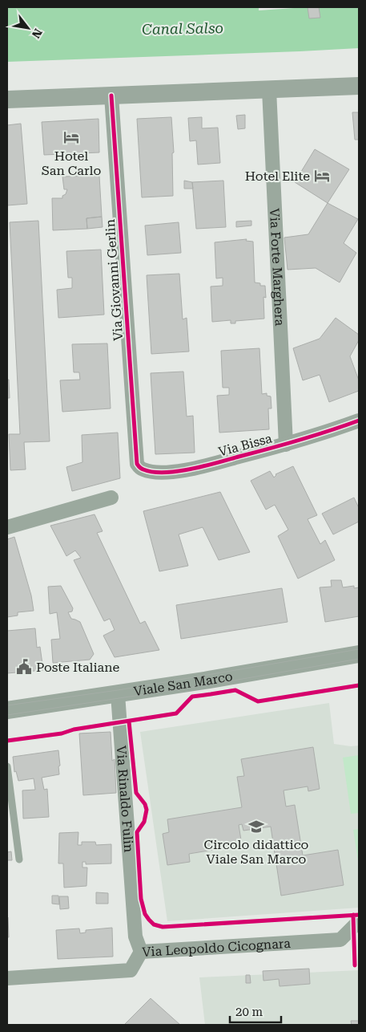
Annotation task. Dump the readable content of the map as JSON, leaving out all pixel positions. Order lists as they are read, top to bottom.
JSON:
{
  "streets": {
    "street": [
      "Via Forte Marghera",
      "Via Giovanni Gerlin",
      "Via Bissa",
      "Viale San Marco",
      "Via Rinaldo Fulin",
      "Via Leopoldo Cicognara"
    ]
  },
  "crossings": [
    ["Via Forte Marghera", "Via Bissa"],
    ["Via Giovanni Gerlin", "Via Bissa"],
    ["Viale San Marco", "Via Rinaldo Fulin"],
    ["Via Rinaldo Fulin", "Via Leopoldo Cicognara"]
  ],
  "water": ["Canal Salso"],
  "places": {
    "hotel": ["Hotel San Carlo", "Hotel Elite"],
    "public building": ["Poste Italiane"],
    "school or university": ["Circolo didattico Viale San Marco"]
  },
  "scale_bar": "20 m",
  "north": "bottom right"
}
